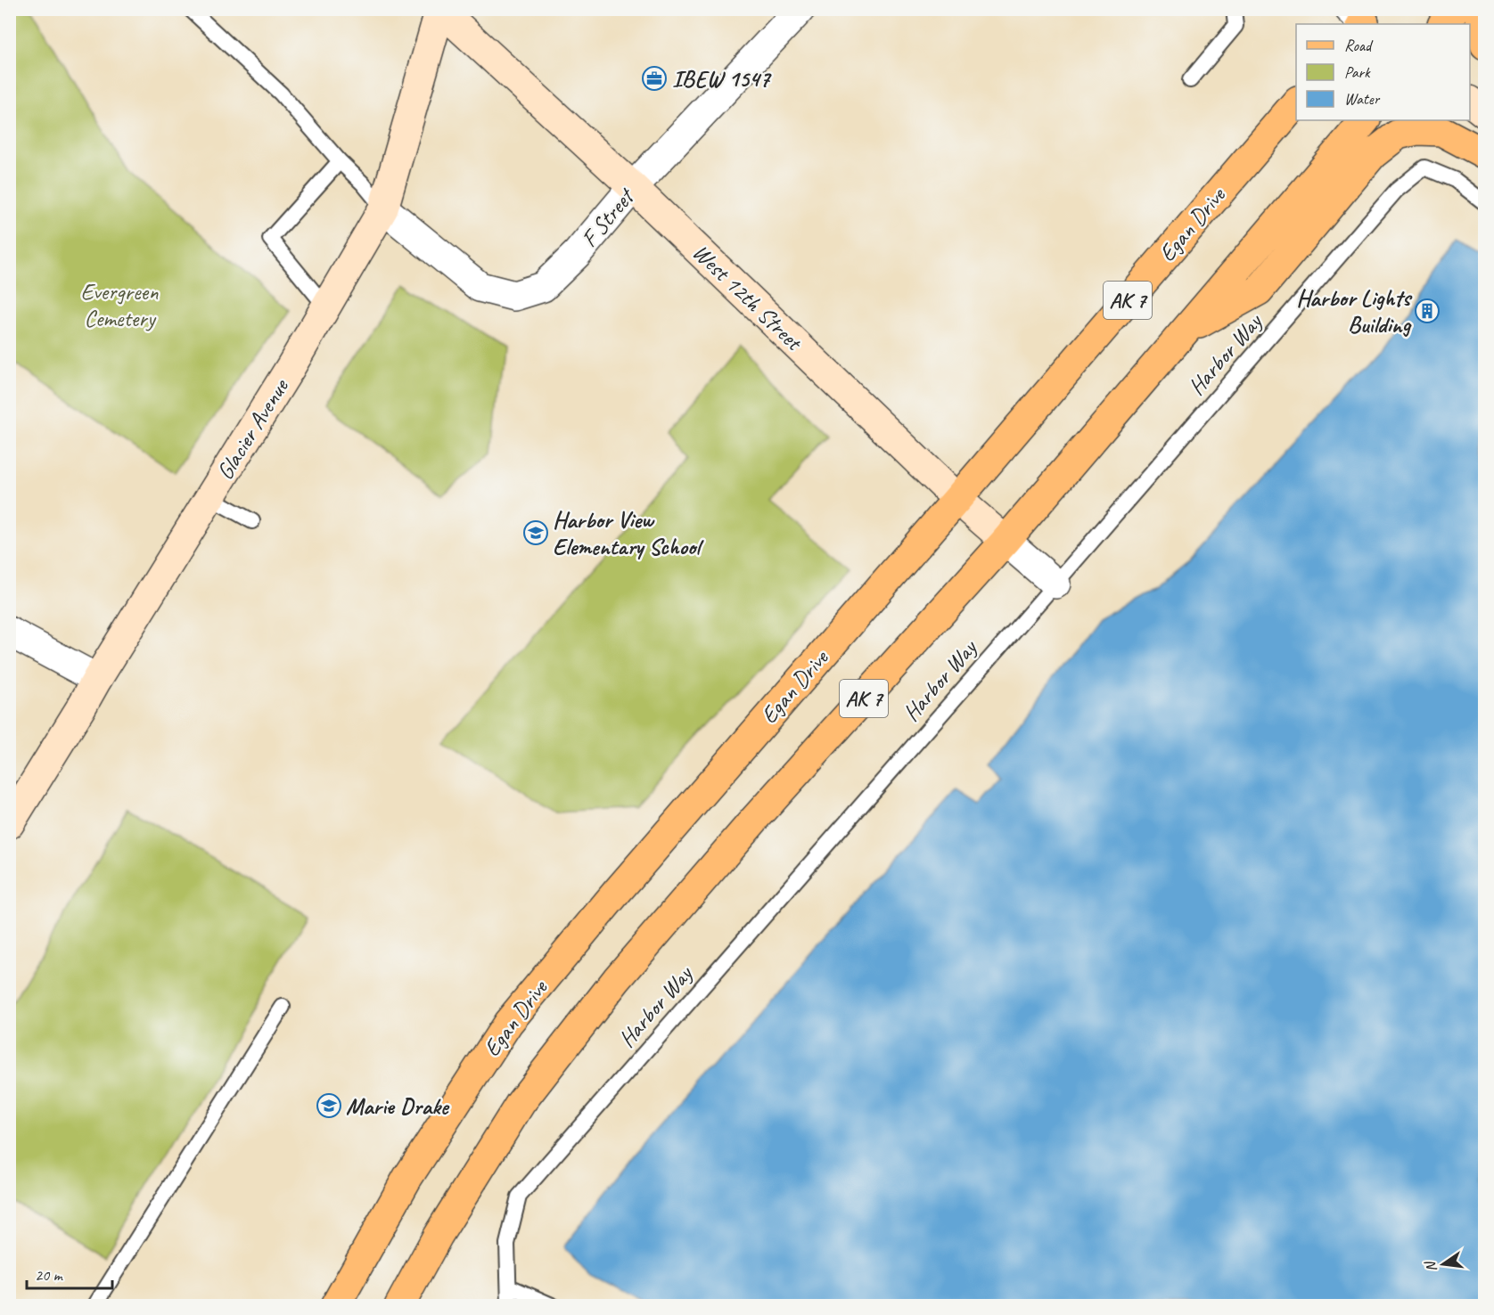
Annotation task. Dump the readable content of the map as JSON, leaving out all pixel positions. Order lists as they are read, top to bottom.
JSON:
{
  "streets": {
    "main road": [
      "Egan Drive",
      "West 12th Street",
      "AK 7",
      "Glacier Avenue"
    ],
    "street": ["F Street"],
    "lane": ["Harbor Way"]
  },
  "crossings": [
    ["F Street", "West 12th Street"],
    ["F Street", "Glacier Avenue"],
    ["Egan Drive", "West 12th Street"],
    ["West 12th Street", "AK 7"],
    ["West 12th Street", "Harbor Way"],
    ["West 12th Street", "Glacier Avenue"]
  ],
  "parks": ["Evergreen Cemetery"],
  "places": {
    "office": ["IBEW 1547"],
    "building": ["Harbor Lights Building"],
    "school or university": ["Harbor View Elementary School", "Marie Drake"]
  },
  "legend": ["Road", "Park", "Water"],
  "scale_bar": "20 m",
  "north": "left"
}
